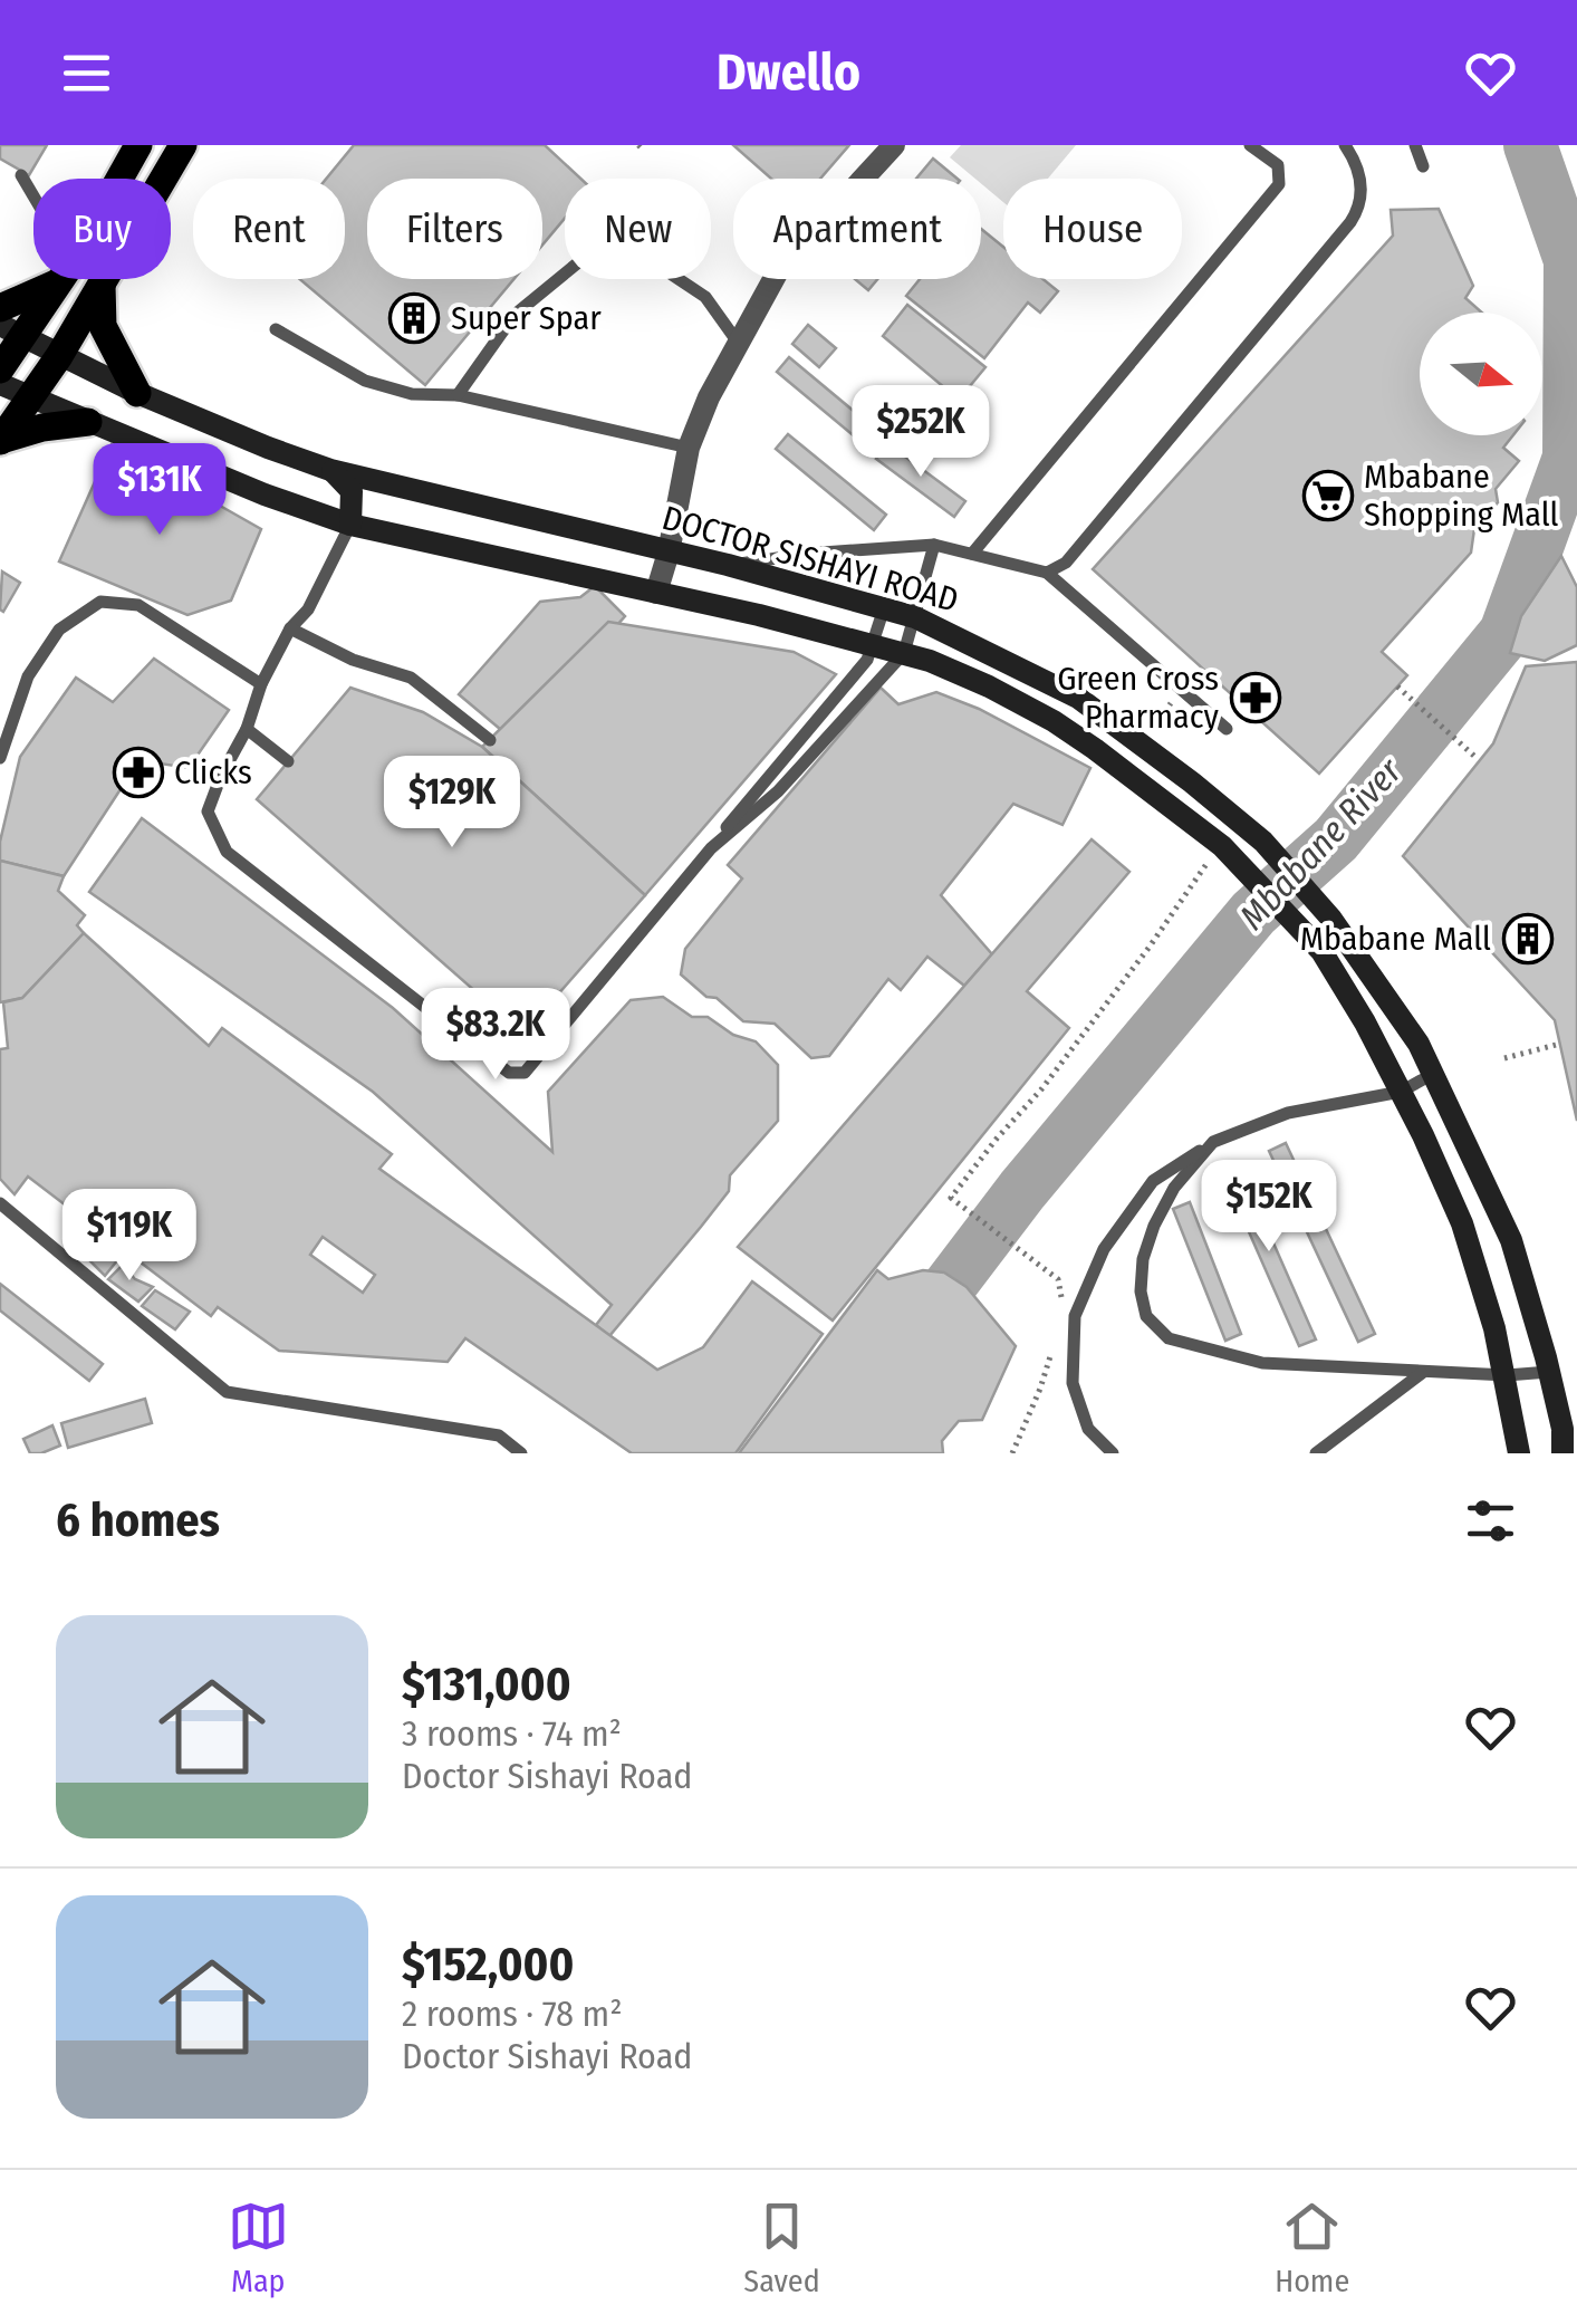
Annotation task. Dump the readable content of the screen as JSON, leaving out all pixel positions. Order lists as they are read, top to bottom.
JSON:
{
  "streets": {
    "main road": ["DOCTOR SISHAYI ROAD"]
  },
  "water": ["Mbabane River"],
  "places": {
    "building": ["Super Spar", "Mbabane Mall"],
    "supermarket": ["Mbabane Shopping Mall"],
    "pharmacy": ["Green Cross Pharmacy", "Clicks"]
  },
  "north": "right",
  "page": {
    "header": "Dwello",
    "chip": [
      "Buy",
      "Rent",
      "Filters",
      "New",
      "Apartment",
      "House"
    ],
    "price": [
      "$252K",
      "$131K",
      "$129K",
      "$83.2K",
      "$152K",
      "$119K"
    ],
    "heading": "6 homes",
    "list": [
      {
        "name": "$131,000",
        "note": "3 rooms · 74 m² · Doctor Sishayi Road"
      },
      {
        "name": "$152,000",
        "note": "2 rooms · 78 m² · Doctor Sishayi Road"
      }
    ],
    "tabs": ["Map", "Saved", "Home"]
  }
}
